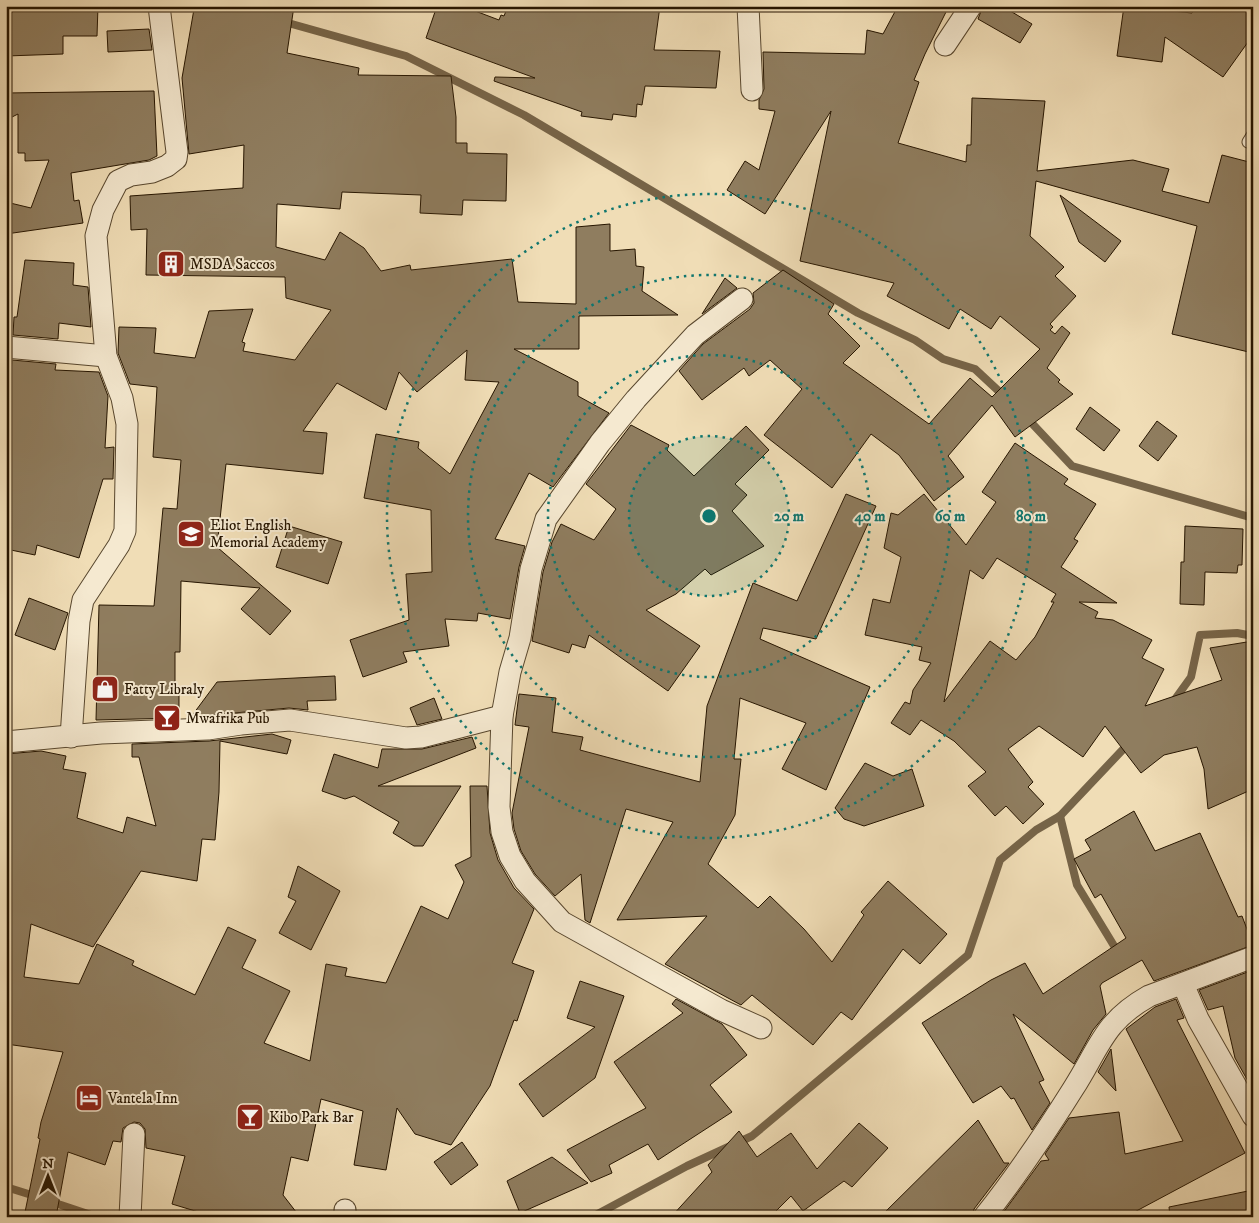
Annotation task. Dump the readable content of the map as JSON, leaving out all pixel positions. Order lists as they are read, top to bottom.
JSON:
{
  "places": {
    "building": ["MSDA Saccos"],
    "school or university": ["Eliot English Memorial Academy"],
    "shop": ["Fatty Libraly"],
    "bar": ["Mwafrika Pub", "Kibo Park Bar"],
    "hotel": ["Vantela Inn"]
  },
  "north": "top",
  "rings": [
    "20 m",
    "40 m",
    "60 m",
    "80 m"
  ]
}
